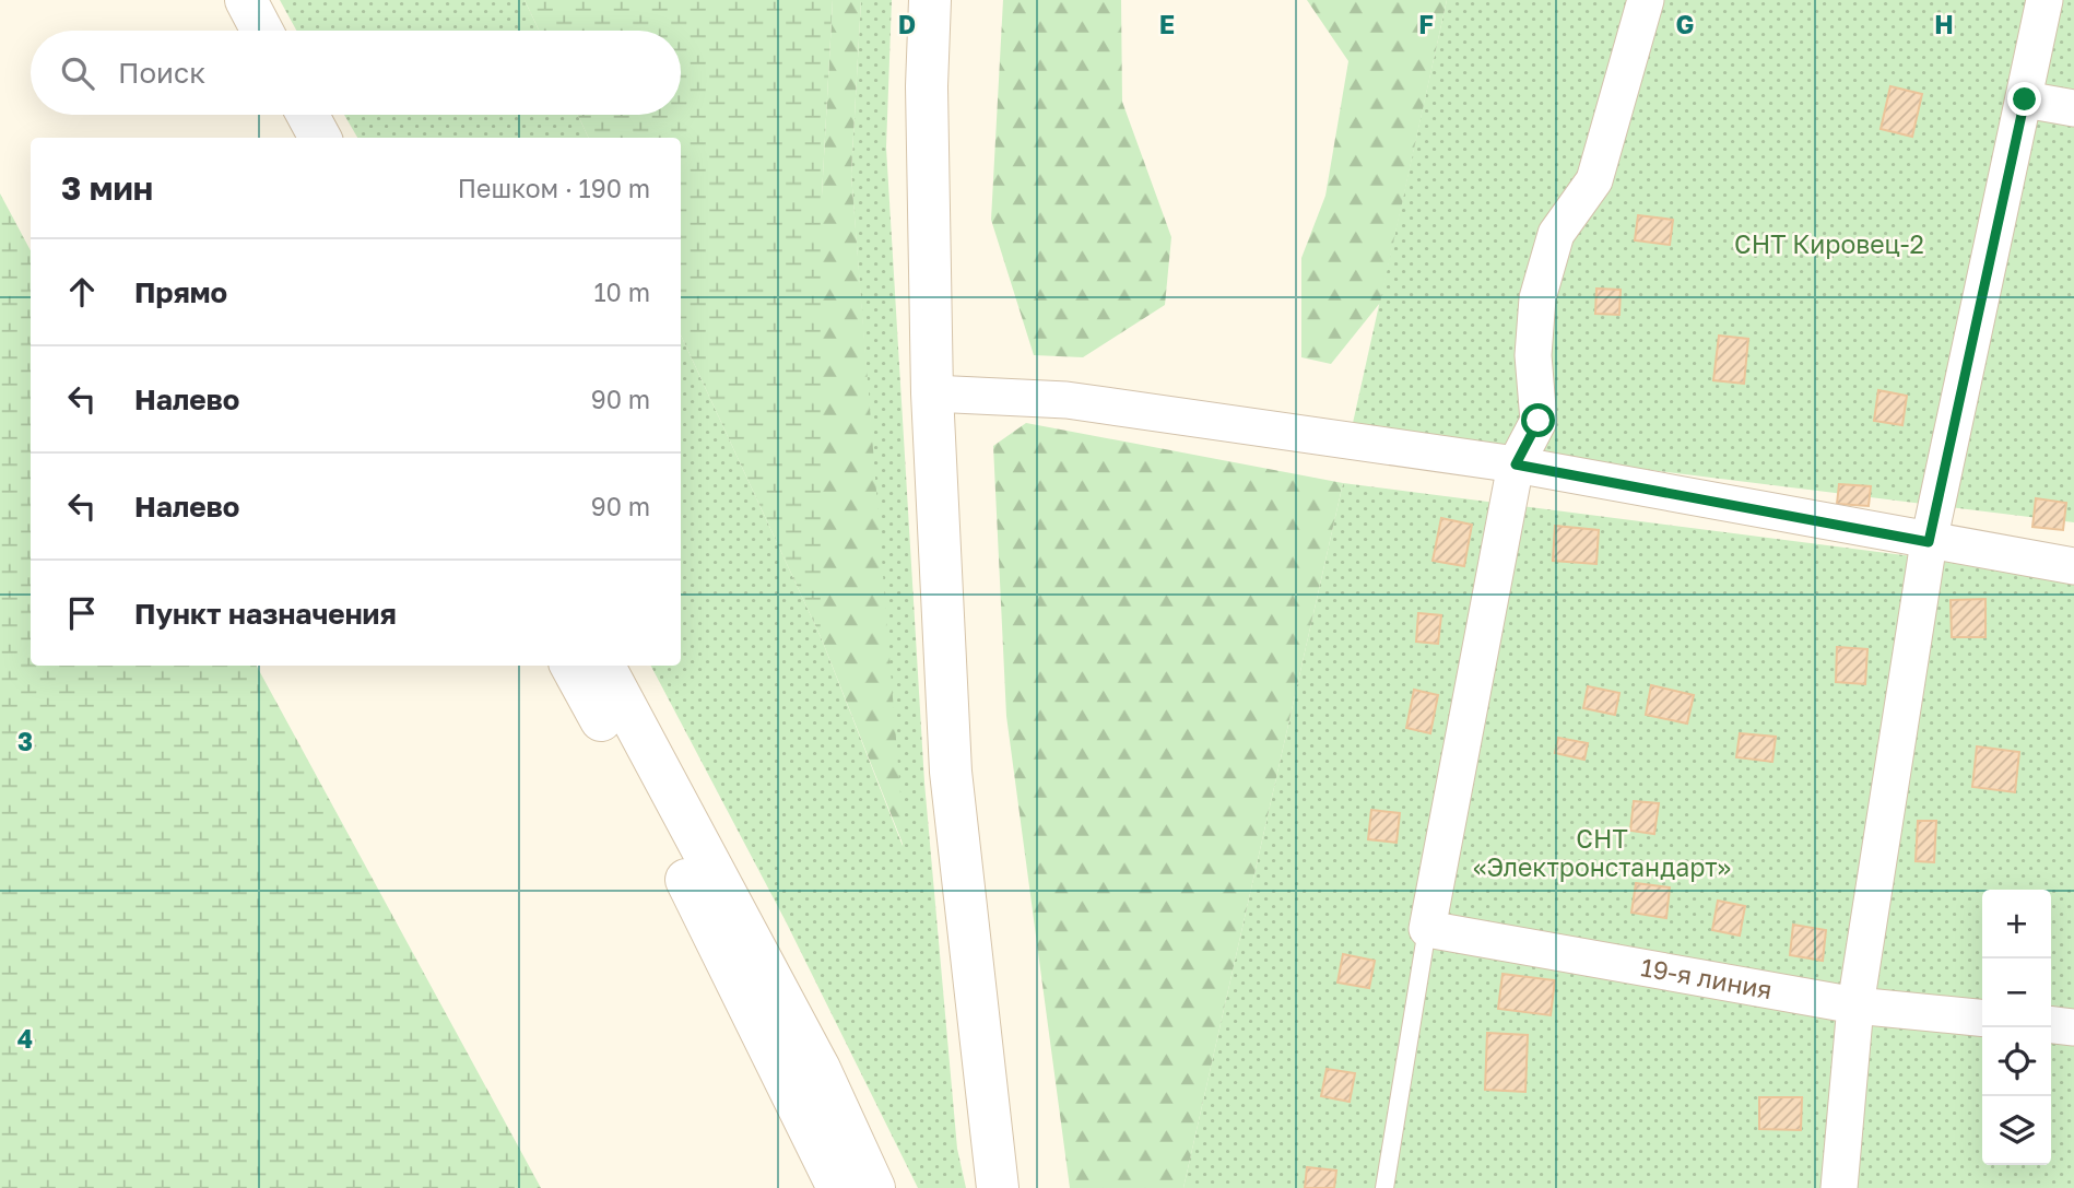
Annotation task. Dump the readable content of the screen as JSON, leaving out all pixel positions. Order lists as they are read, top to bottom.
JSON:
{
  "streets": {
    "street": ["19-я линия"]
  },
  "parks": ["СНТ Кировец-2", "СНТ «Электронстандарт»"],
  "page": {
    "search": "Поиск",
    "heading": ["3 мин", "Пешком · 190 m"],
    "list": [
      ["Прямо", "10 m"],
      ["Налево", "90 m"],
      ["Налево", "90 m"],
      "Пункт назначения"
    ],
    "map_buttons": ["+", "−"]
  },
  "grid": {
    "columns": [
      "D",
      "E",
      "F",
      "G",
      "H"
    ],
    "rows": ["3", "4"]
  }
}
